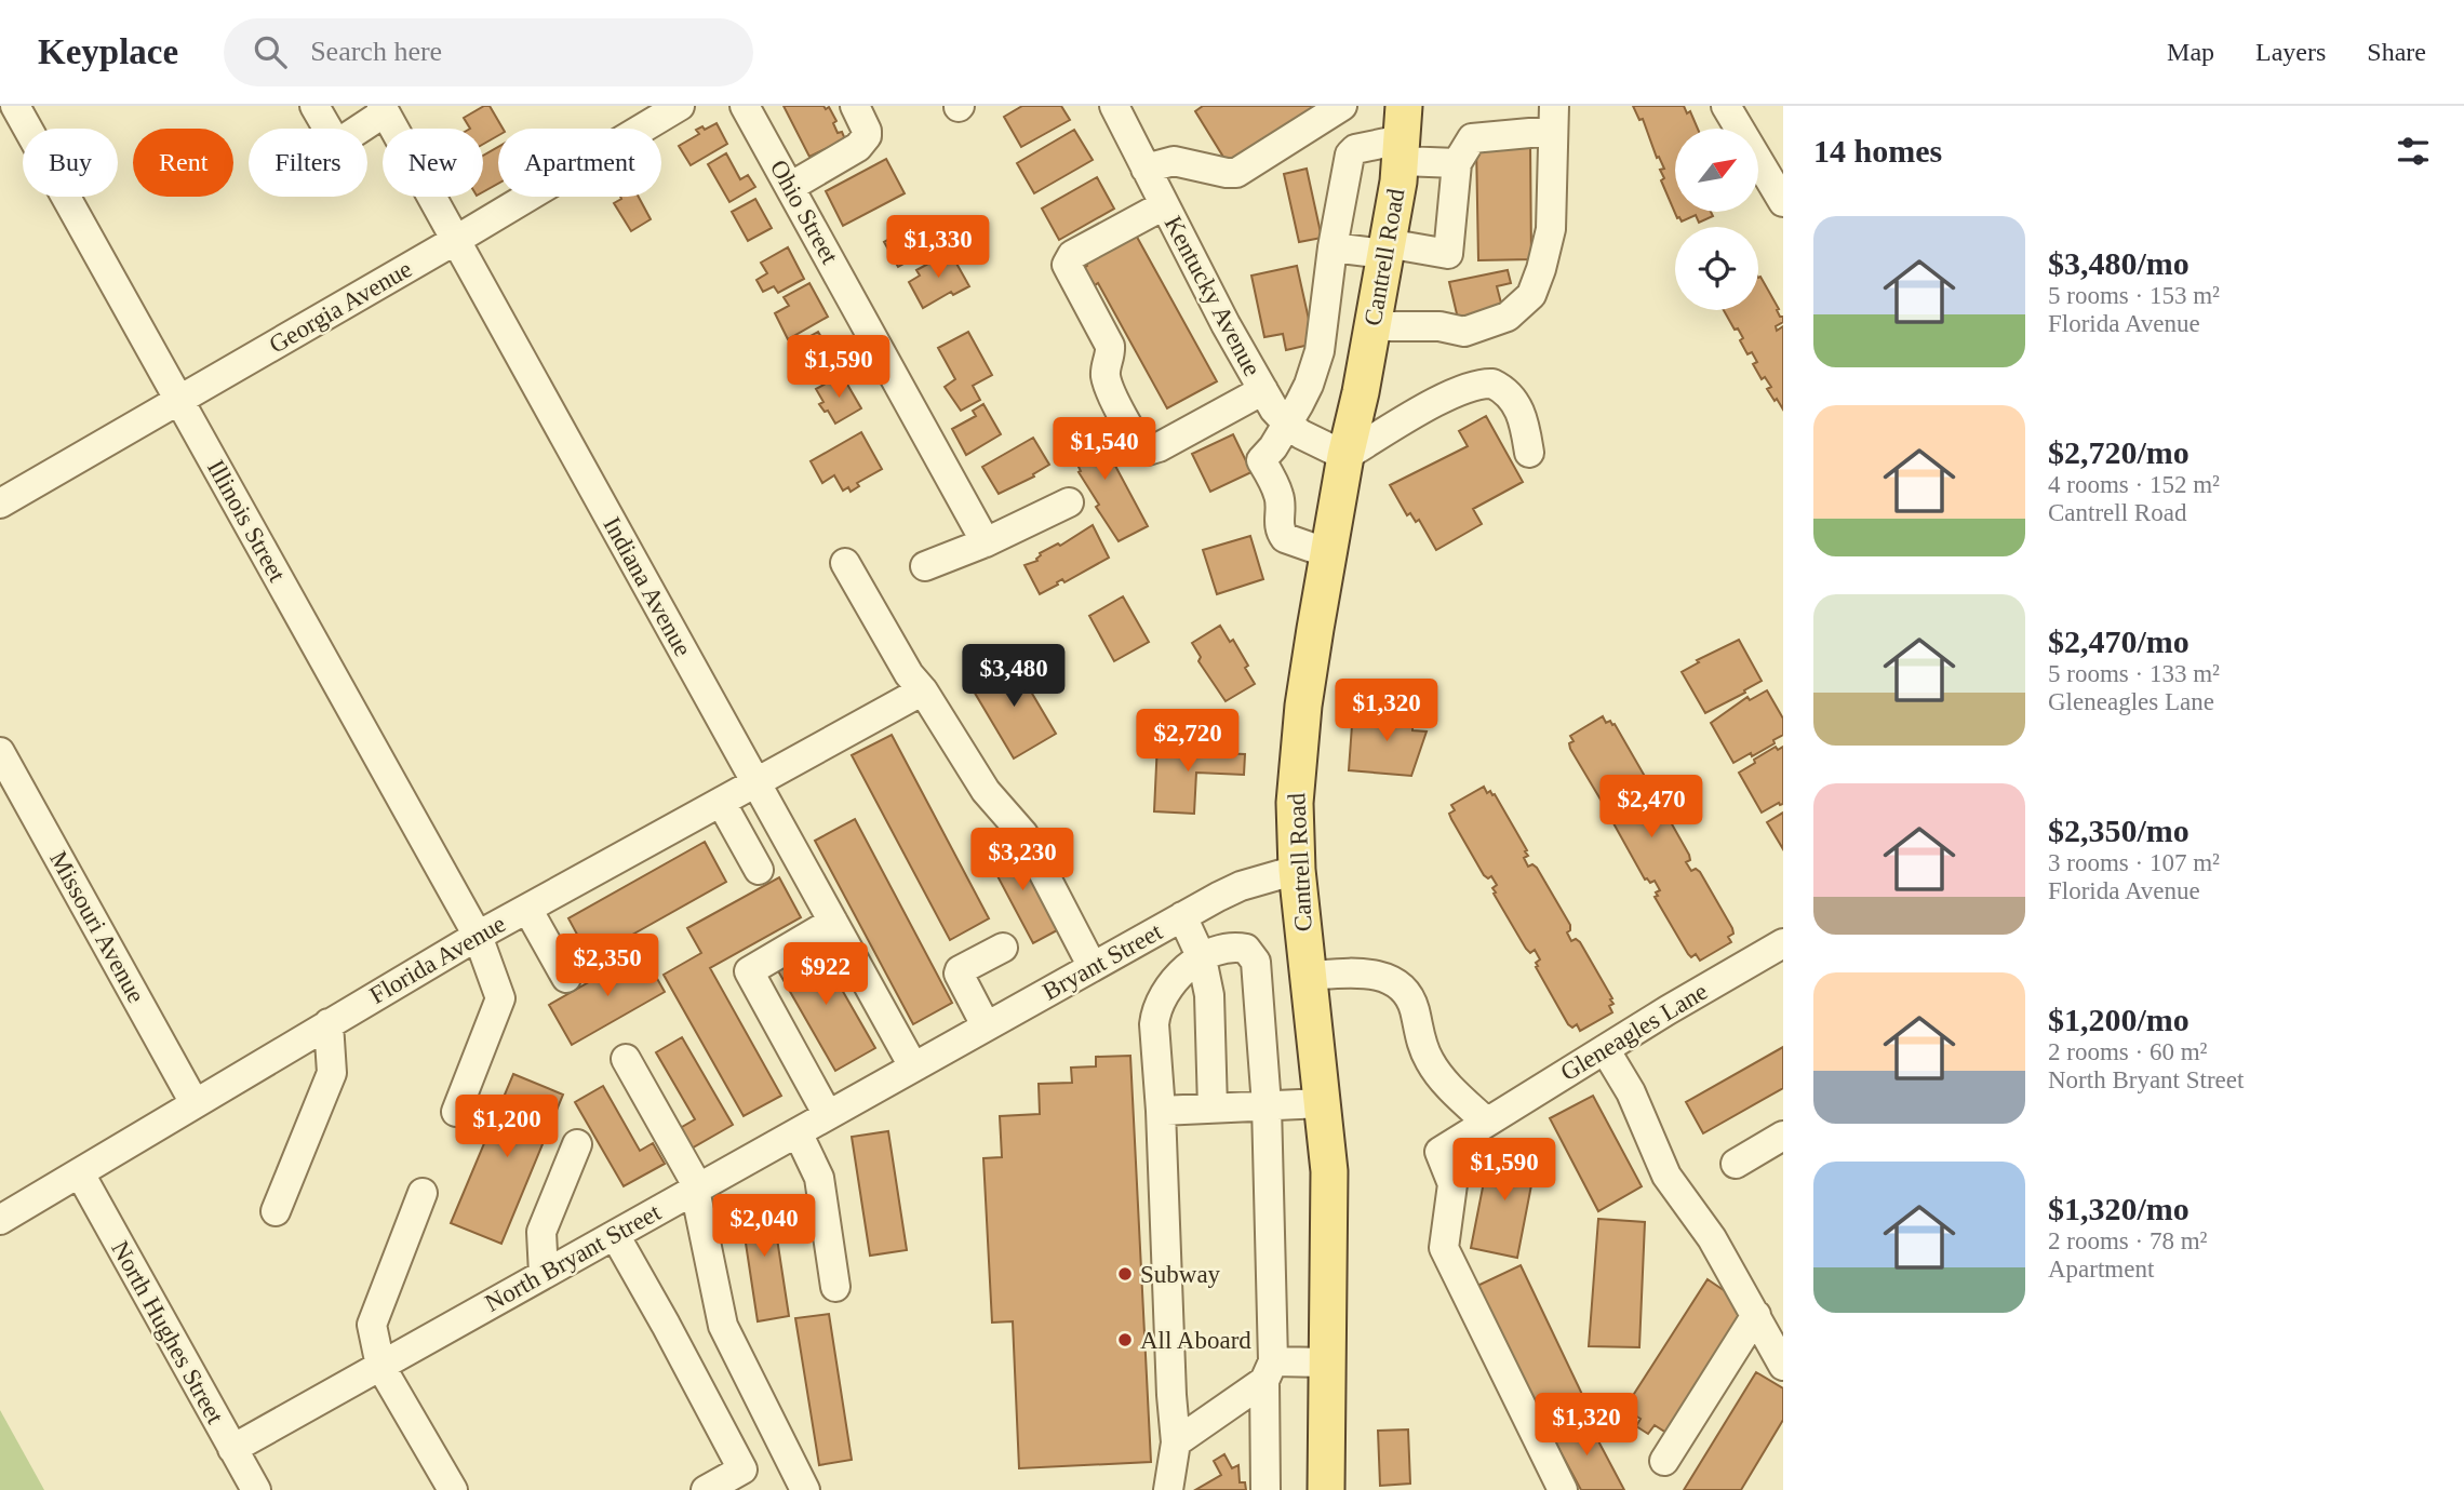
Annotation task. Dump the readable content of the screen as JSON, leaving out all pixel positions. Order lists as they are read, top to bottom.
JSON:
{
  "streets": {
    "main road": ["Cantrell Road"],
    "street": [
      "Ohio Street",
      "Kentucky Avenue",
      "Georgia Avenue",
      "Illinois Street",
      "Indiana Avenue",
      "Missouri Avenue",
      "Florida Avenue",
      "Bryant Street",
      "Gleneagles Lane",
      "North Bryant Street",
      "North Hughes Street"
    ]
  },
  "crossings": [
    ["Cantrell Road", "Kentucky Avenue"],
    ["Cantrell Road", "Bryant Street"],
    ["Georgia Avenue", "Illinois Street"],
    ["Georgia Avenue", "Indiana Avenue"],
    ["Illinois Street", "Florida Avenue"],
    ["Indiana Avenue", "Florida Avenue"],
    ["Indiana Avenue", "Bryant Street"],
    ["Indiana Avenue", "North Bryant Street"],
    ["Missouri Avenue", "Florida Avenue"],
    ["Florida Avenue", "North Hughes Street"],
    ["Bryant Street", "North Bryant Street"],
    ["North Bryant Street", "North Hughes Street"]
  ],
  "places": ["Subway", "All Aboard"],
  "north": "top right",
  "page": {
    "header": "Keyplace",
    "search": "Search here",
    "nav": ["Map", "Layers", "Share"],
    "heading": "14 homes",
    "chip": [
      "Buy",
      "Rent",
      "Filters",
      "New",
      "Apartment"
    ],
    "list": [
      {
        "name": "$3,480/mo",
        "note": "5 rooms · 153 m² · Florida Avenue"
      },
      {
        "name": "$2,720/mo",
        "note": "4 rooms · 152 m² · Cantrell Road"
      },
      {
        "name": "$2,470/mo",
        "note": "5 rooms · 133 m² · Gleneagles Lane"
      },
      {
        "name": "$2,350/mo",
        "note": "3 rooms · 107 m² · Florida Avenue"
      },
      {
        "name": "$1,200/mo",
        "note": "2 rooms · 60 m² · North Bryant Street"
      },
      {
        "name": "$1,320/mo",
        "note": "2 rooms · 78 m² · Apartment"
      }
    ],
    "price": [
      "$1,330",
      "$1,590",
      "$1,540",
      "$3,480",
      "$1,320",
      "$2,720",
      "$2,470",
      "$3,230",
      "$2,350",
      "$922",
      "$1,200",
      "$1,590",
      "$2,040",
      "$1,320"
    ]
  }
}
